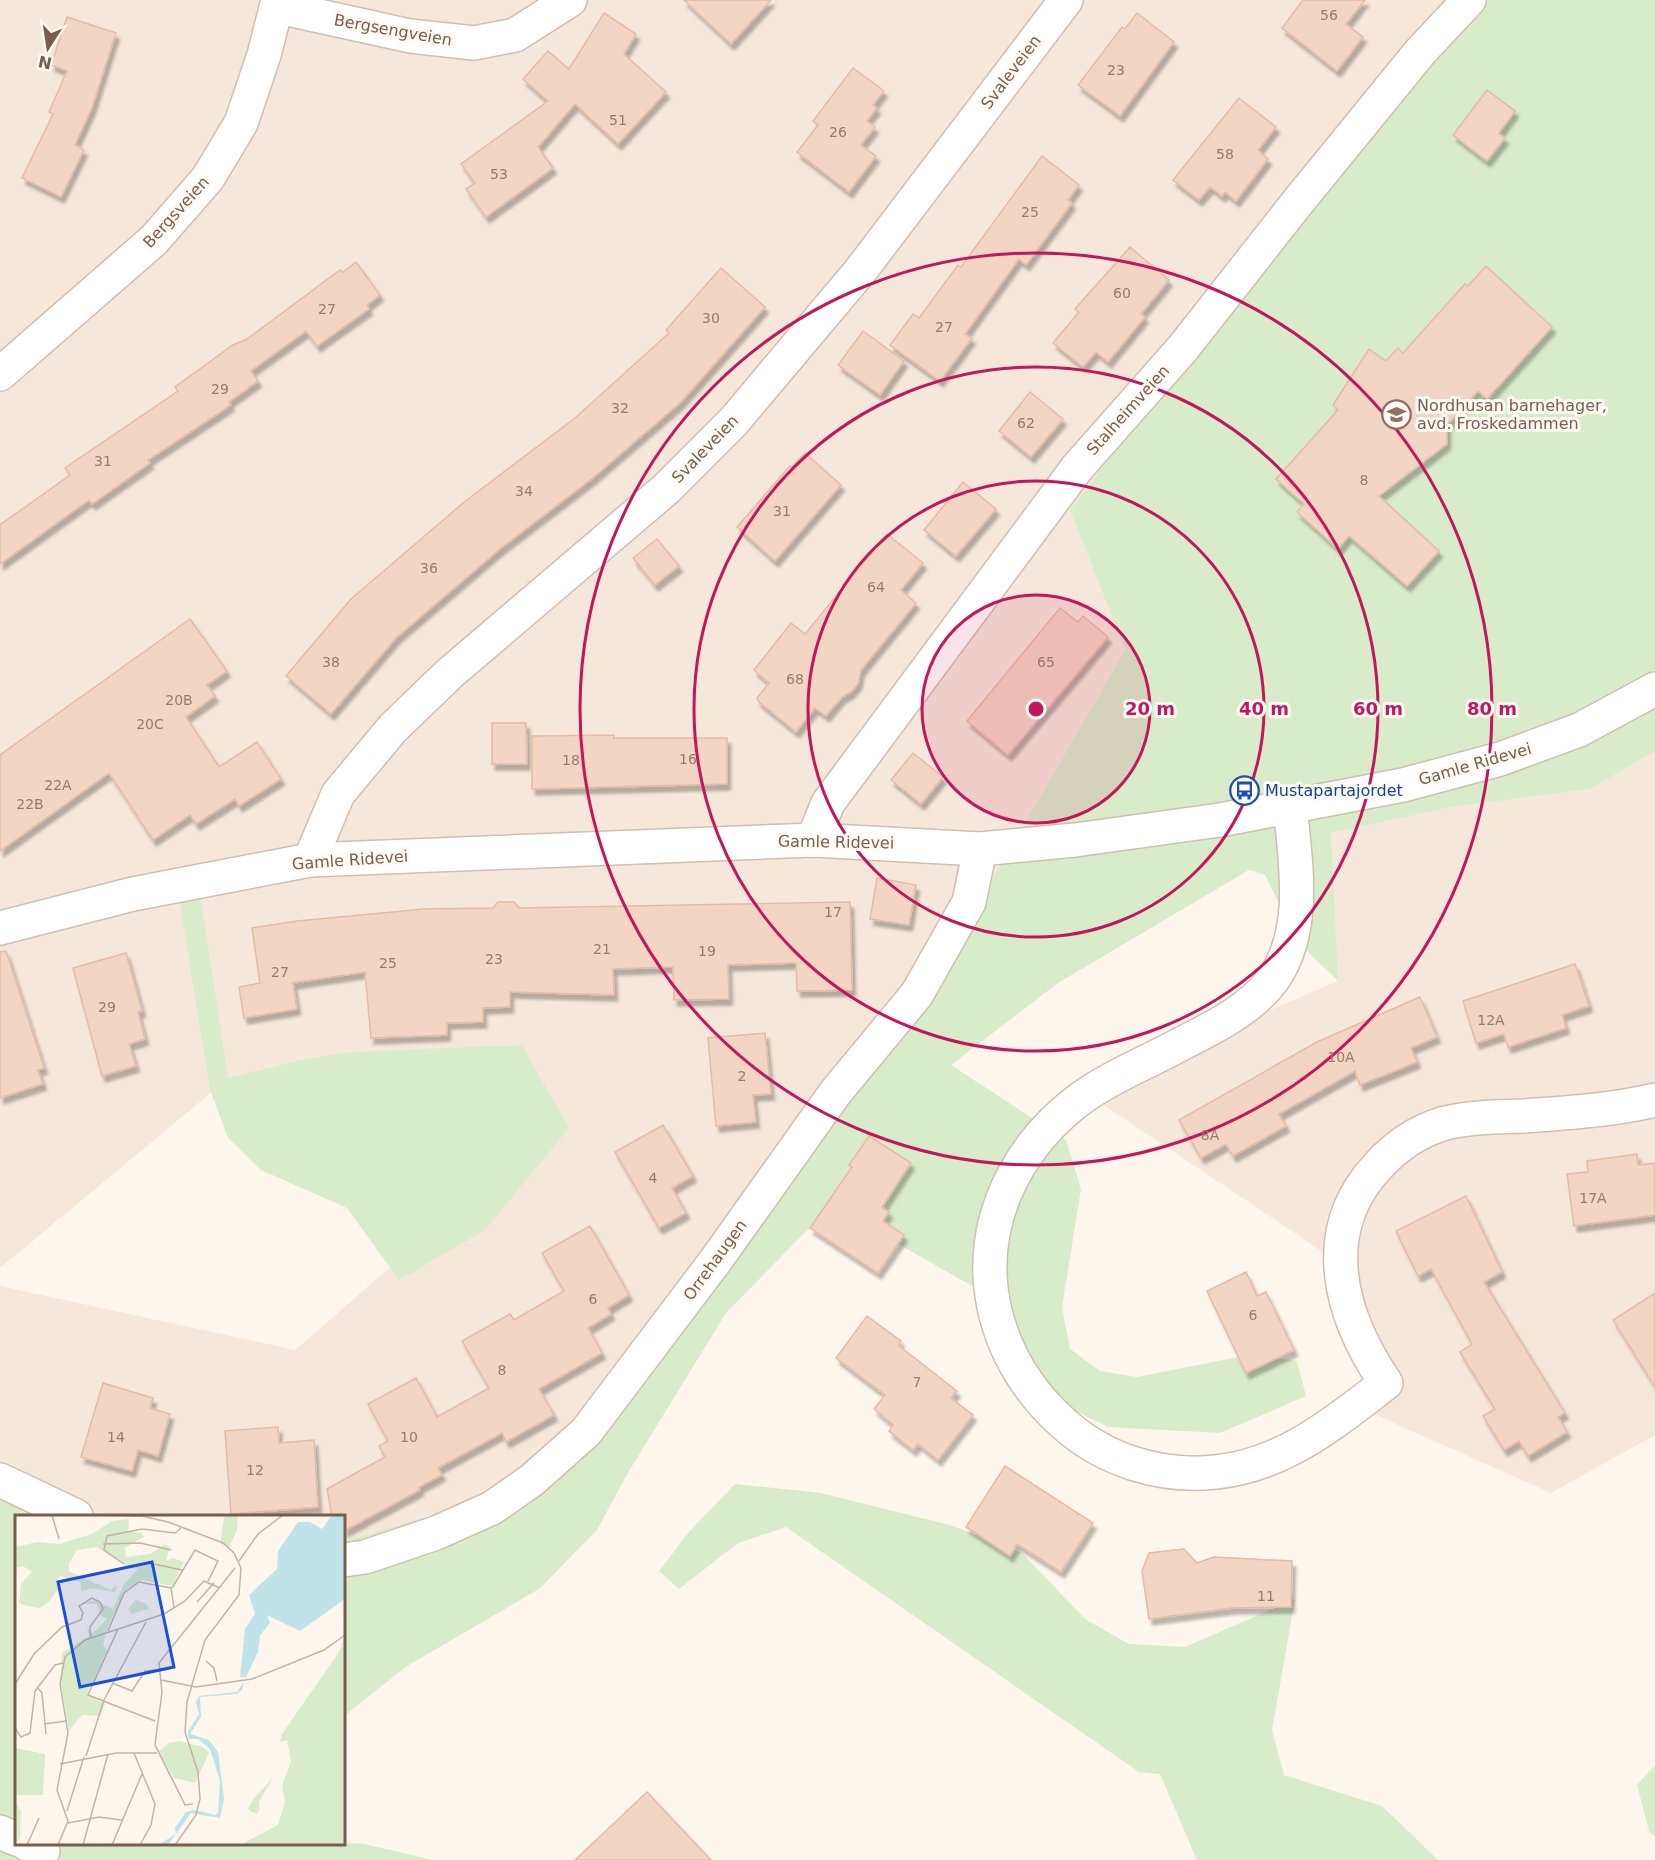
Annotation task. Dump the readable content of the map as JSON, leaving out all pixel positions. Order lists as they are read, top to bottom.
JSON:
{
  "streets": {
    "street": [
      "Bergsengveien",
      "Svaleveien",
      "Bergsveien",
      "Stalheimveien",
      "Gamle Ridevei",
      "Orrehaugen"
    ]
  },
  "crossings": [
    ["Bergsengveien", "Bergsveien"],
    ["Svaleveien", "Gamle Ridevei"],
    ["Stalheimveien", "Gamle Ridevei"],
    ["Gamle Ridevei", "Orrehaugen"]
  ],
  "places": {
    "school or university": ["Nordhusan barnehager, avd. Froskedammen"],
    "bus stop": ["Mustapartajordet"]
  },
  "house_numbers": [
    "56",
    "23",
    "51",
    "26",
    "58",
    "53",
    "25",
    "60",
    "27",
    "30",
    "27",
    "29",
    "32",
    "62",
    "31",
    "8",
    "34",
    "31",
    "36",
    "64",
    "38",
    "65",
    "68",
    "20B",
    "20C",
    "16",
    "18",
    "22A",
    "22B",
    "17",
    "21",
    "19",
    "23",
    "25",
    "27",
    "29",
    "12A",
    "10A",
    "2",
    "8A",
    "4",
    "17A",
    "6",
    "6",
    "8",
    "7",
    "14",
    "10",
    "12",
    "11"
  ],
  "north": "bottom",
  "rings": [
    "20 m",
    "40 m",
    "60 m",
    "80 m"
  ]
}
